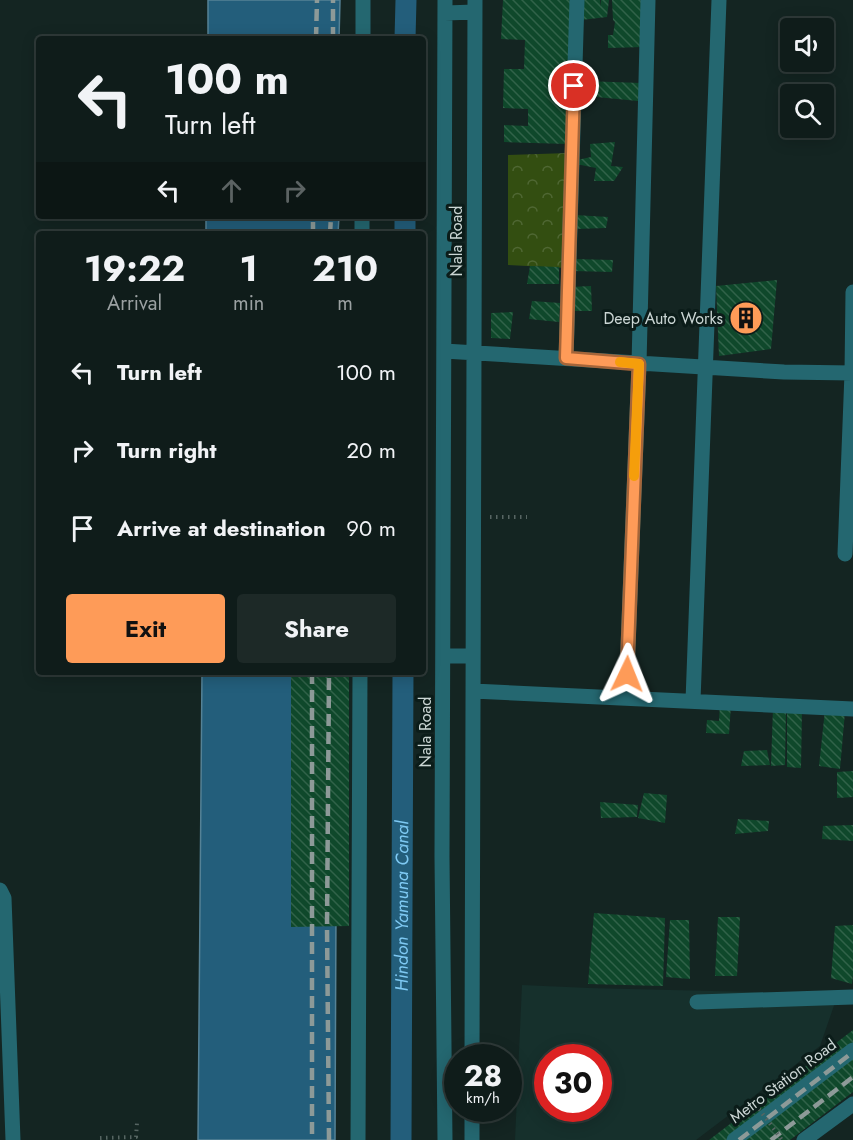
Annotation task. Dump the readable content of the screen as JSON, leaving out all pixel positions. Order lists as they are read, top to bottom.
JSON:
{
  "streets": {
    "street": ["Nala Road", "Metro Station Road"]
  },
  "water": ["Hindon Yamuna Canal"],
  "places": {
    "building": ["Deep Auto Works"]
  },
  "page": {
    "turn": ["100 m", "Turn left"],
    "eta": [
      "19:22",
      "Arrival",
      "1",
      "min",
      "210",
      "m"
    ],
    "list": [
      {
        "name": "Turn left",
        "value": "100 m"
      },
      {
        "name": "Turn right",
        "value": "20 m"
      },
      {
        "name": "Arrive at destination",
        "value": "90 m"
      }
    ],
    "buttons": ["Exit", "Share"],
    "speed": "28 km/h",
    "limit": "30"
  }
}
